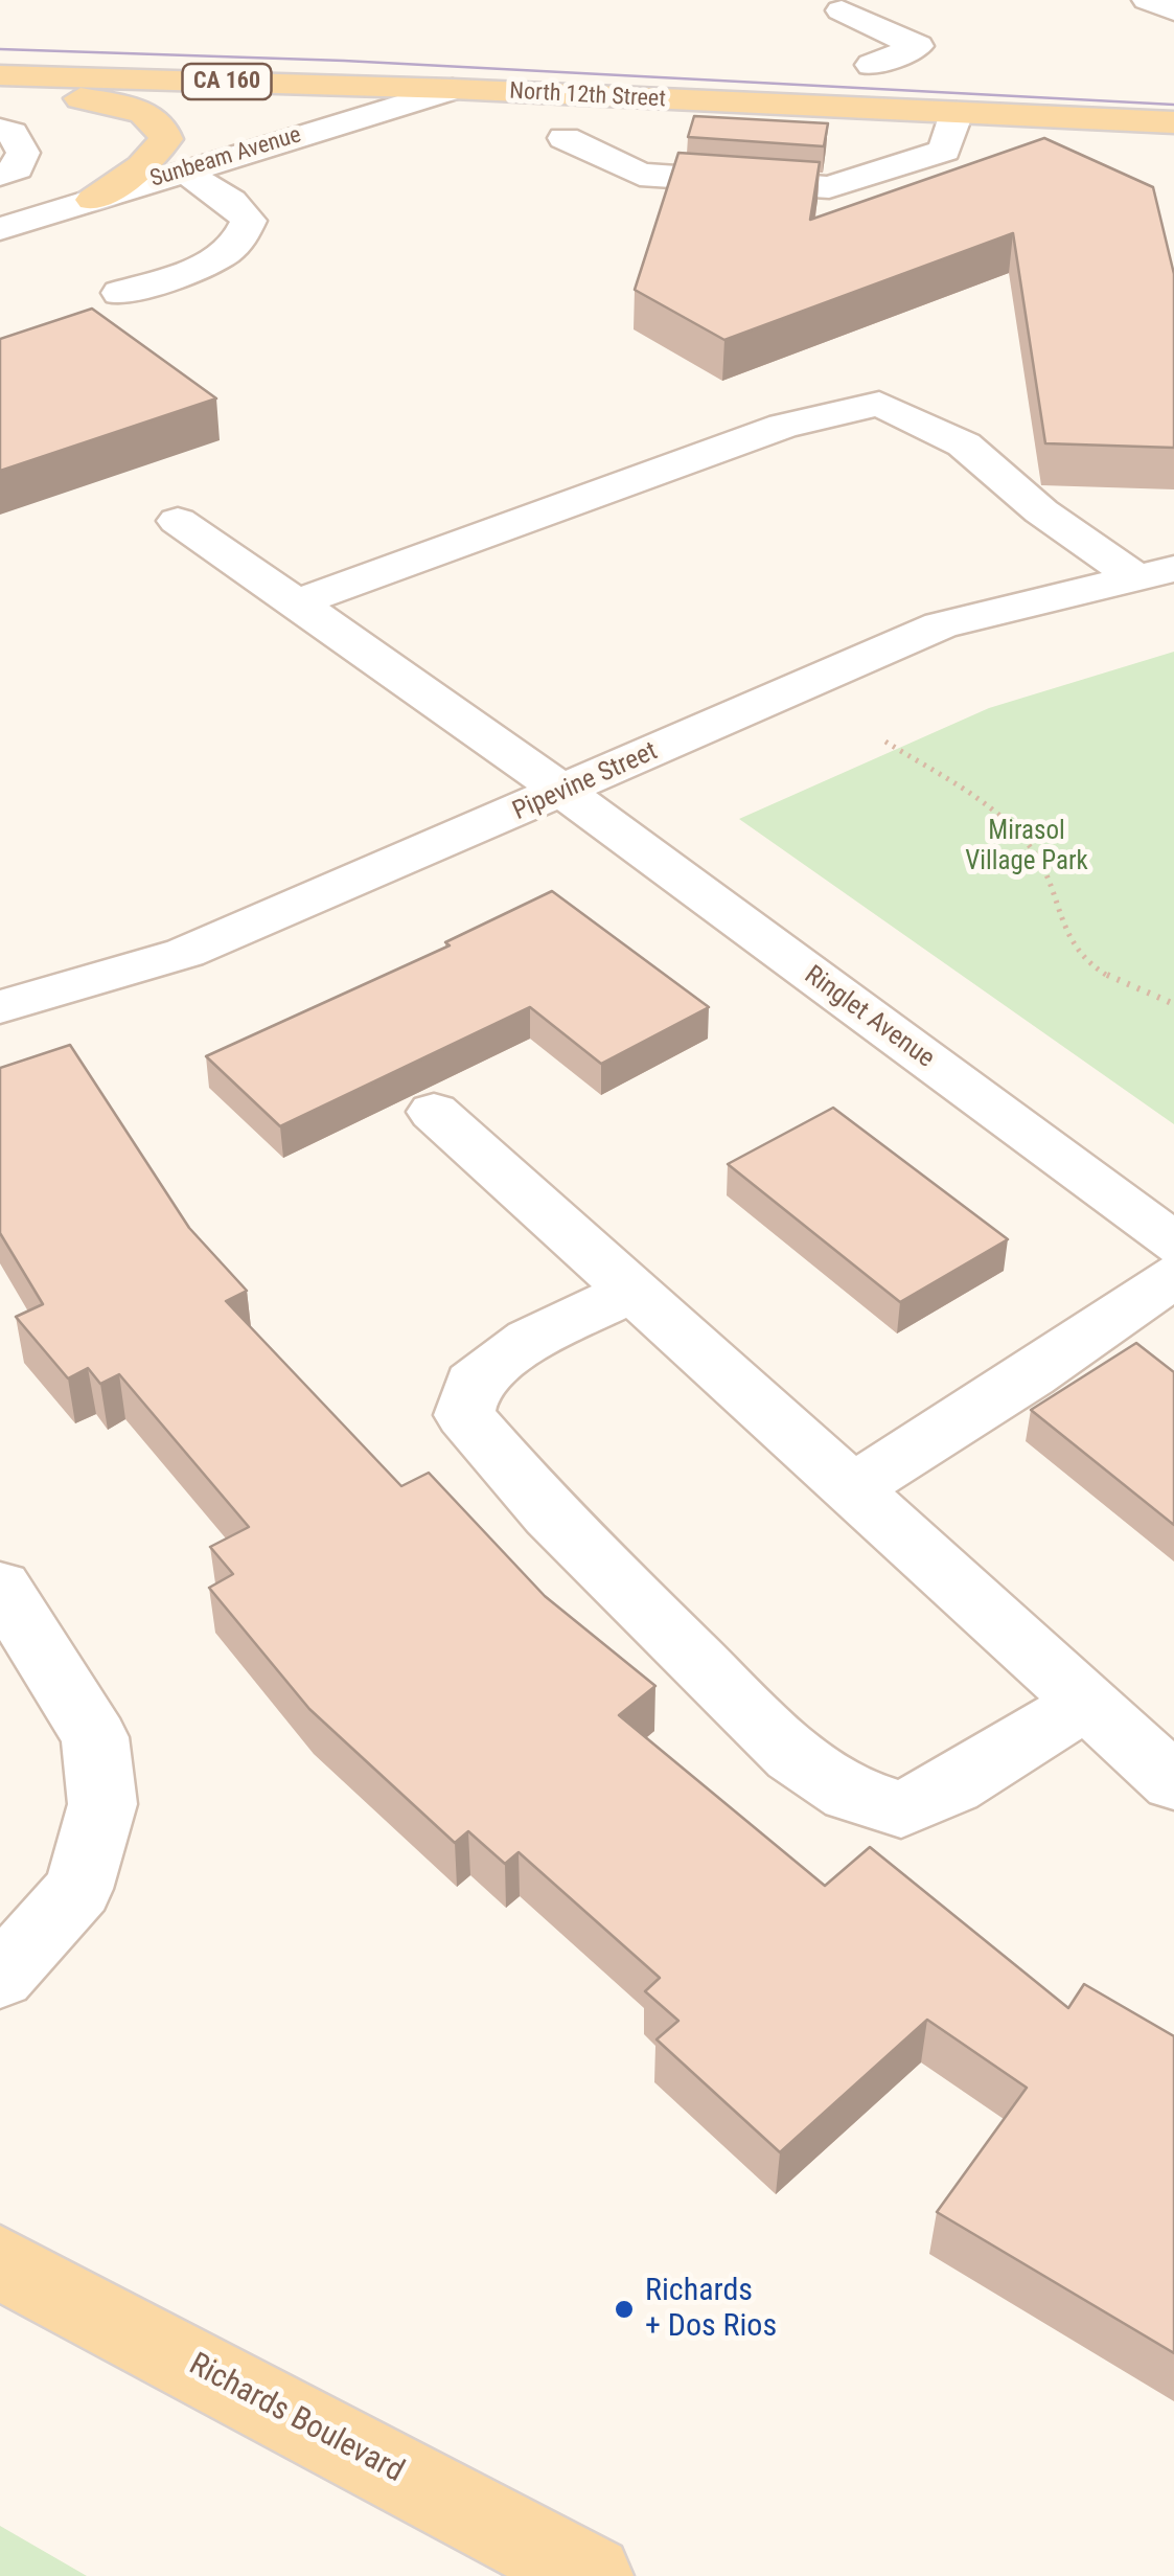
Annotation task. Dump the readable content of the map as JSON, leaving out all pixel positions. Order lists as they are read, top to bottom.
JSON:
{
  "streets": {
    "main road": ["CA 160", "North 12th Street", "Richards Boulevard"],
    "street": ["Sunbeam Avenue", "Pipevine Street", "Ringlet Avenue"]
  },
  "crossings": [
    ["North 12th Street", "Sunbeam Avenue"],
    ["Pipevine Street", "Ringlet Avenue"]
  ],
  "parks": ["Mirasol Village Park"],
  "places": ["Richards + Dos Rios"]
}
